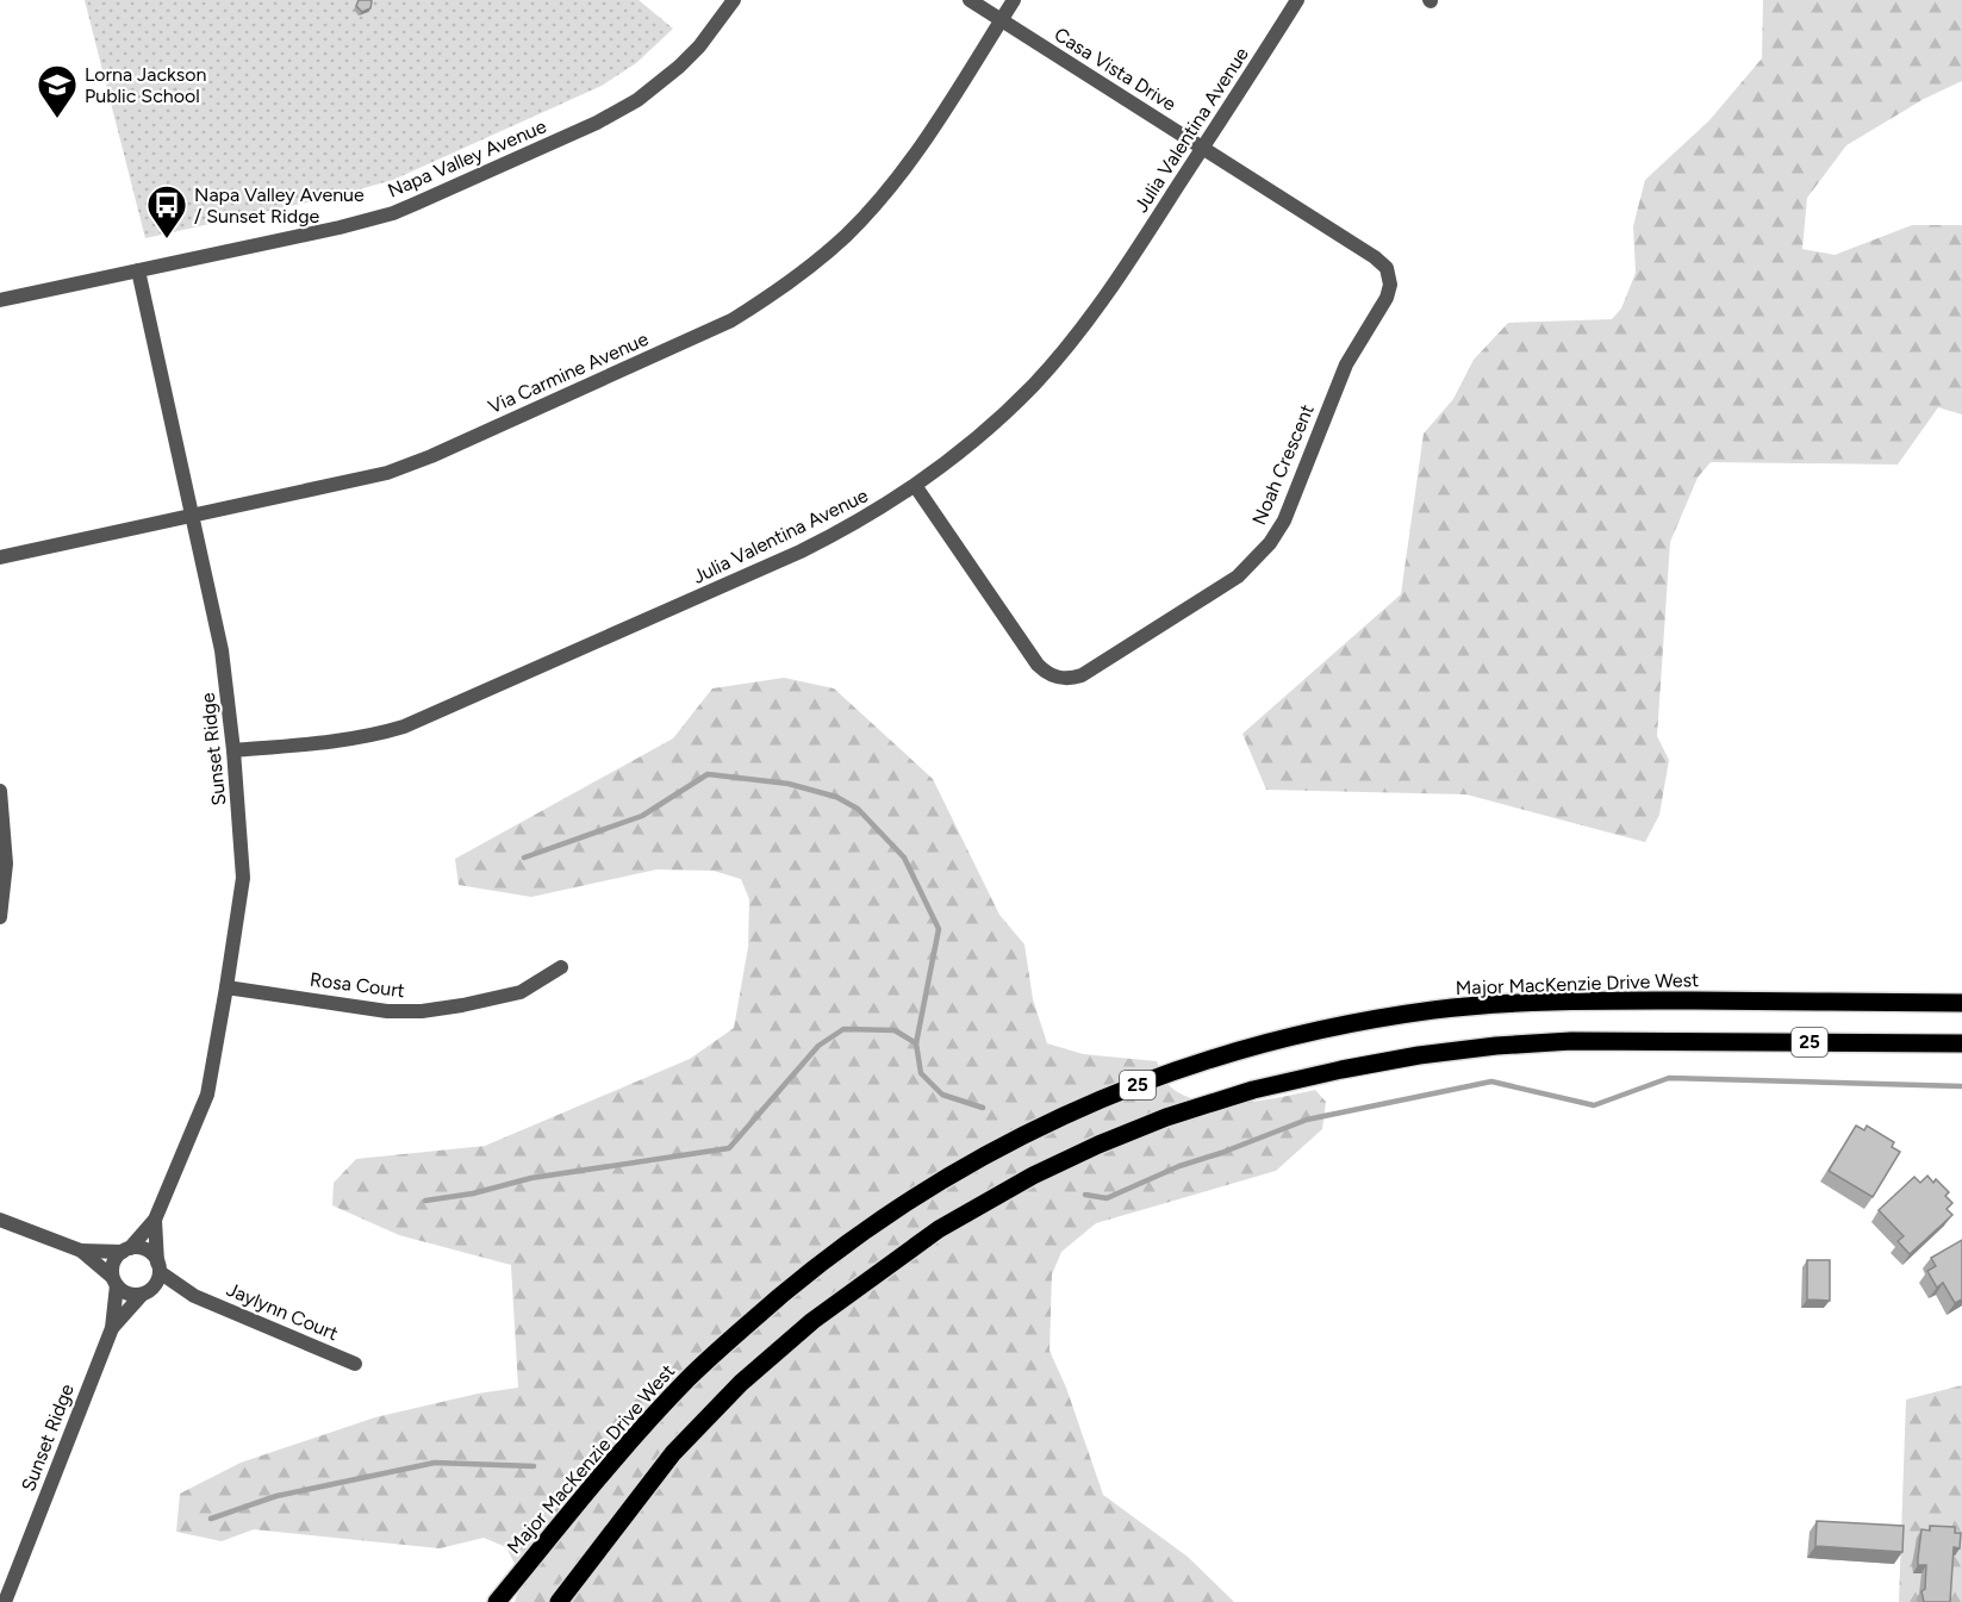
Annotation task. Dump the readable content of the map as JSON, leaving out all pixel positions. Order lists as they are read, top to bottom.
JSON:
{
  "streets": {
    "main road": ["Major MacKenzie Drive West", "25"],
    "street": [
      "Casa Vista Drive",
      "Julia Valentina Avenue",
      "Napa Valley Avenue",
      "Via Carmine Avenue",
      "Noah Crescent",
      "Sunset Ridge",
      "Rosa Court",
      "Jaylynn Court"
    ]
  },
  "crossings": [
    ["Casa Vista Drive", "Julia Valentina Avenue"],
    ["Casa Vista Drive", "Via Carmine Avenue"],
    ["Casa Vista Drive", "Noah Crescent"],
    ["Julia Valentina Avenue", "Noah Crescent"],
    ["Julia Valentina Avenue", "Sunset Ridge"],
    ["Napa Valley Avenue", "Sunset Ridge"],
    ["Via Carmine Avenue", "Sunset Ridge"],
    ["Sunset Ridge", "Rosa Court"],
    ["Sunset Ridge", "Jaylynn Court"]
  ],
  "places": {
    "school or university": ["Lorna Jackson Public School"],
    "bus stop": ["Napa Valley Avenue / Sunset Ridge"]
  }
}
